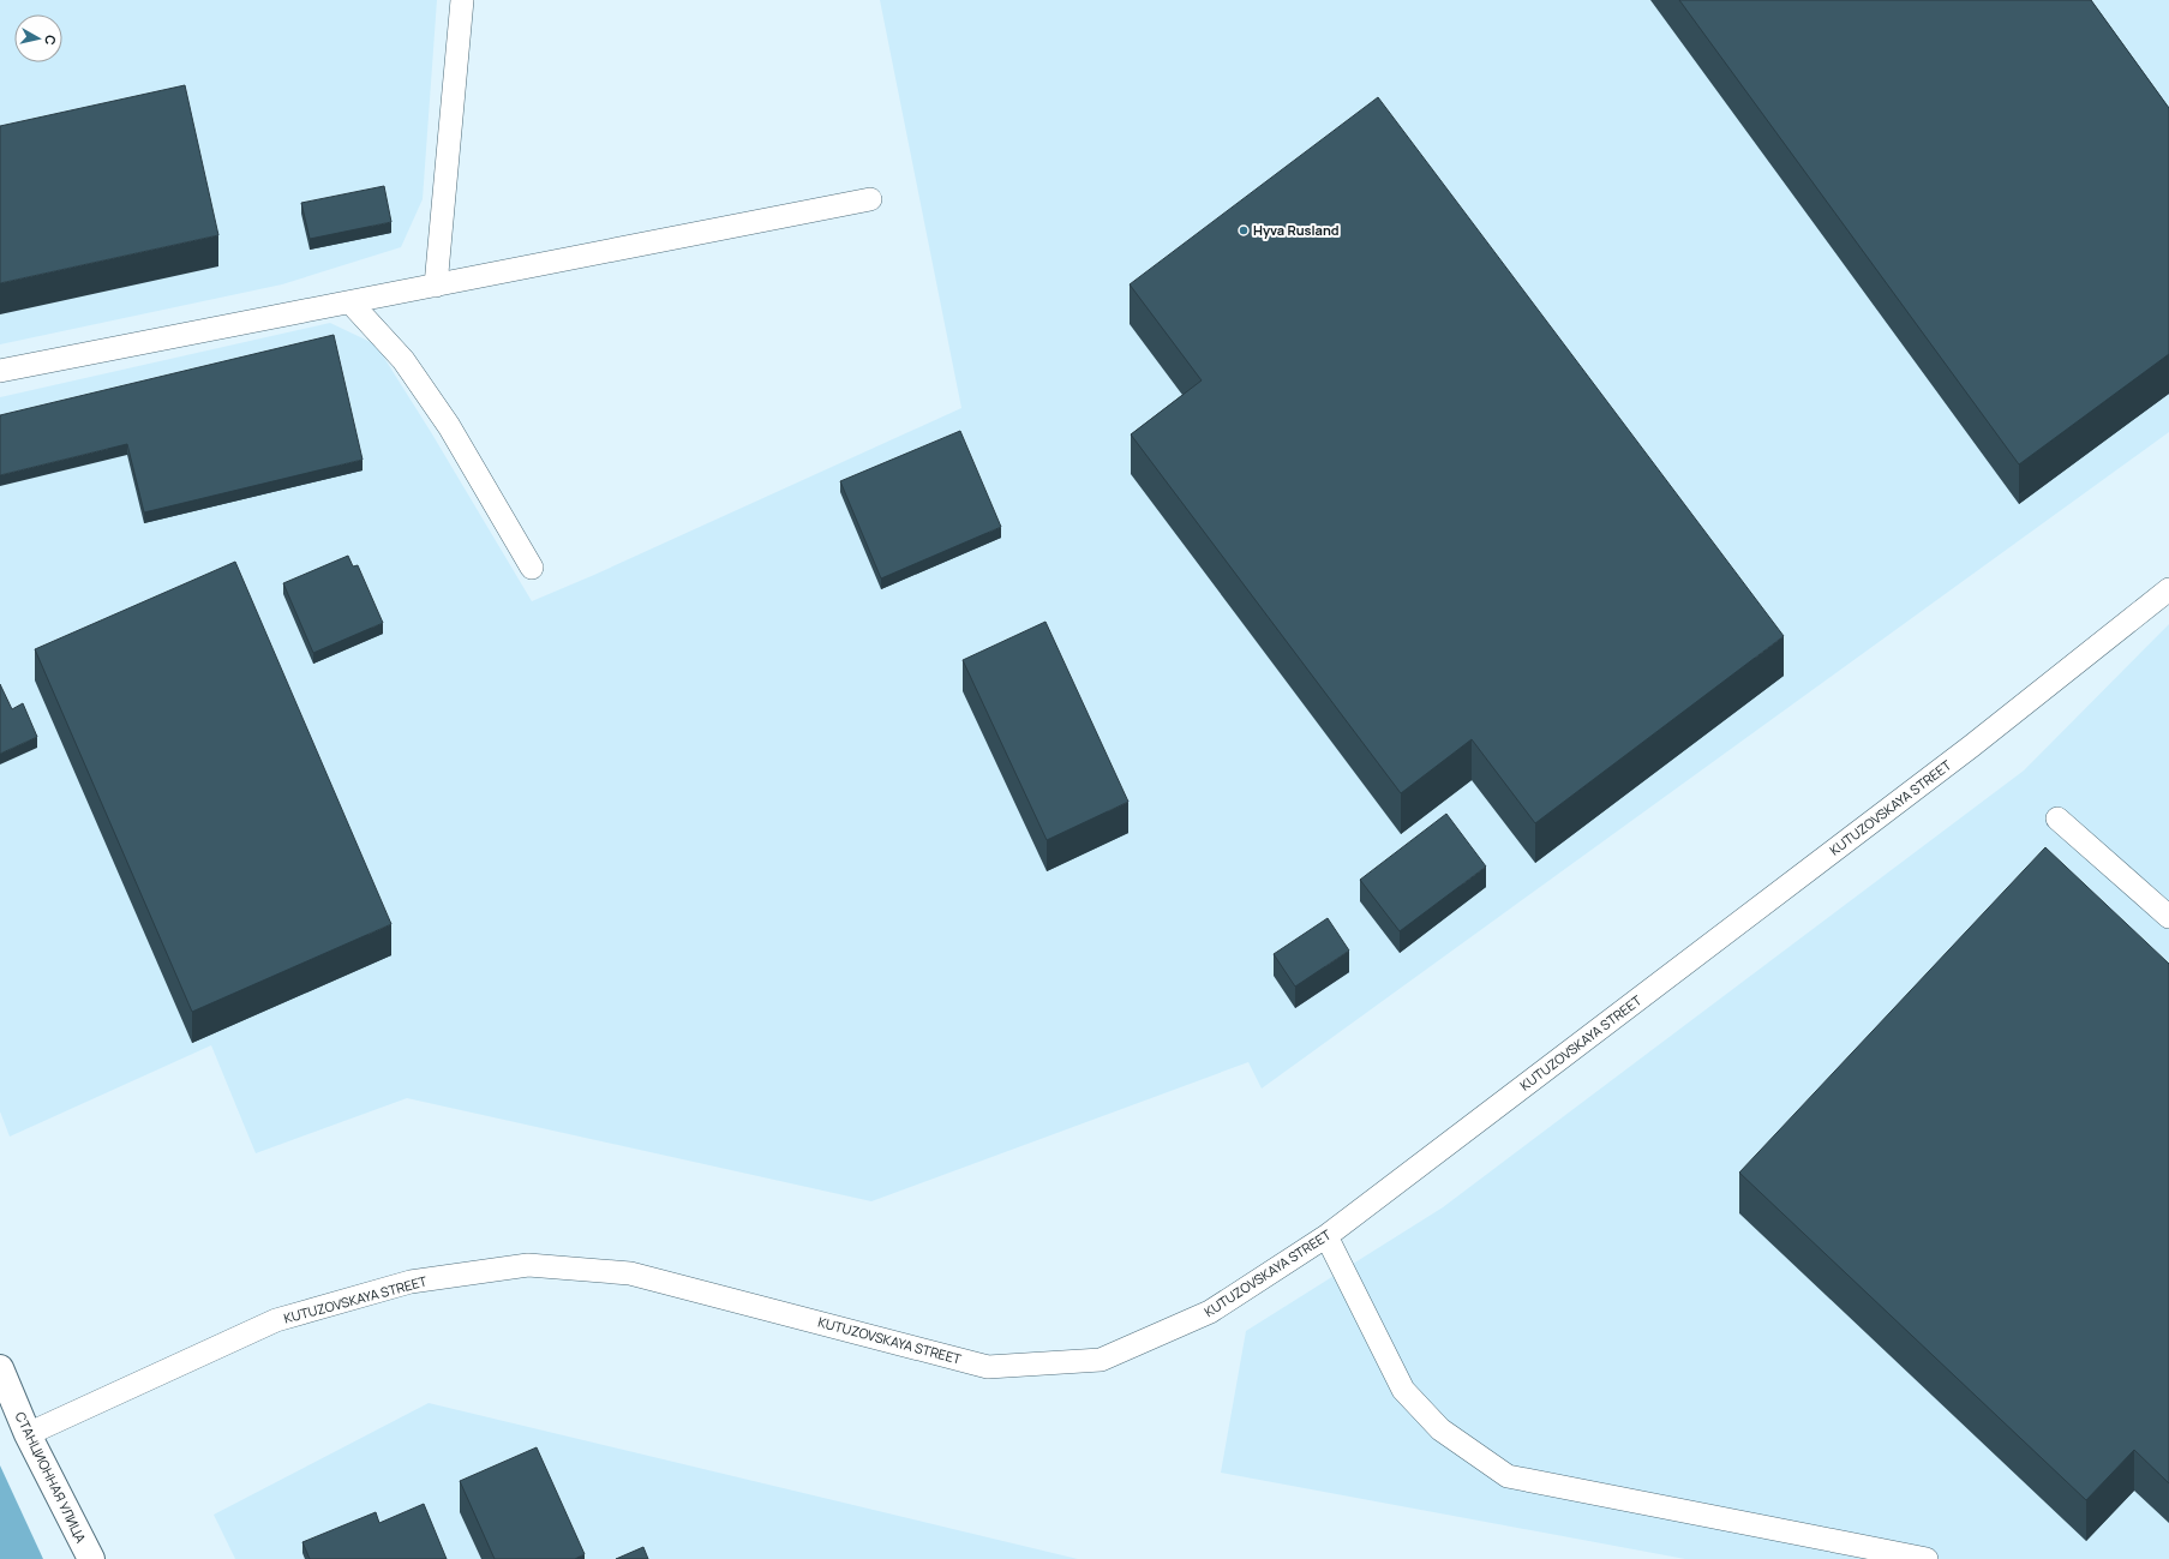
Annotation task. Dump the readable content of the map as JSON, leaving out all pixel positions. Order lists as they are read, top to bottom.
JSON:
{
  "streets": {
    "street": ["СТАНЦИОННАЯ УЛИЦА"],
    "lane": ["KUTUZOVSKAYA STREET"]
  },
  "crossings": [
    ["KUTUZOVSKAYA STREET", "СТАНЦИОННАЯ УЛИЦА"]
  ],
  "places": ["Hyva Rusland"],
  "north": "right"
}
